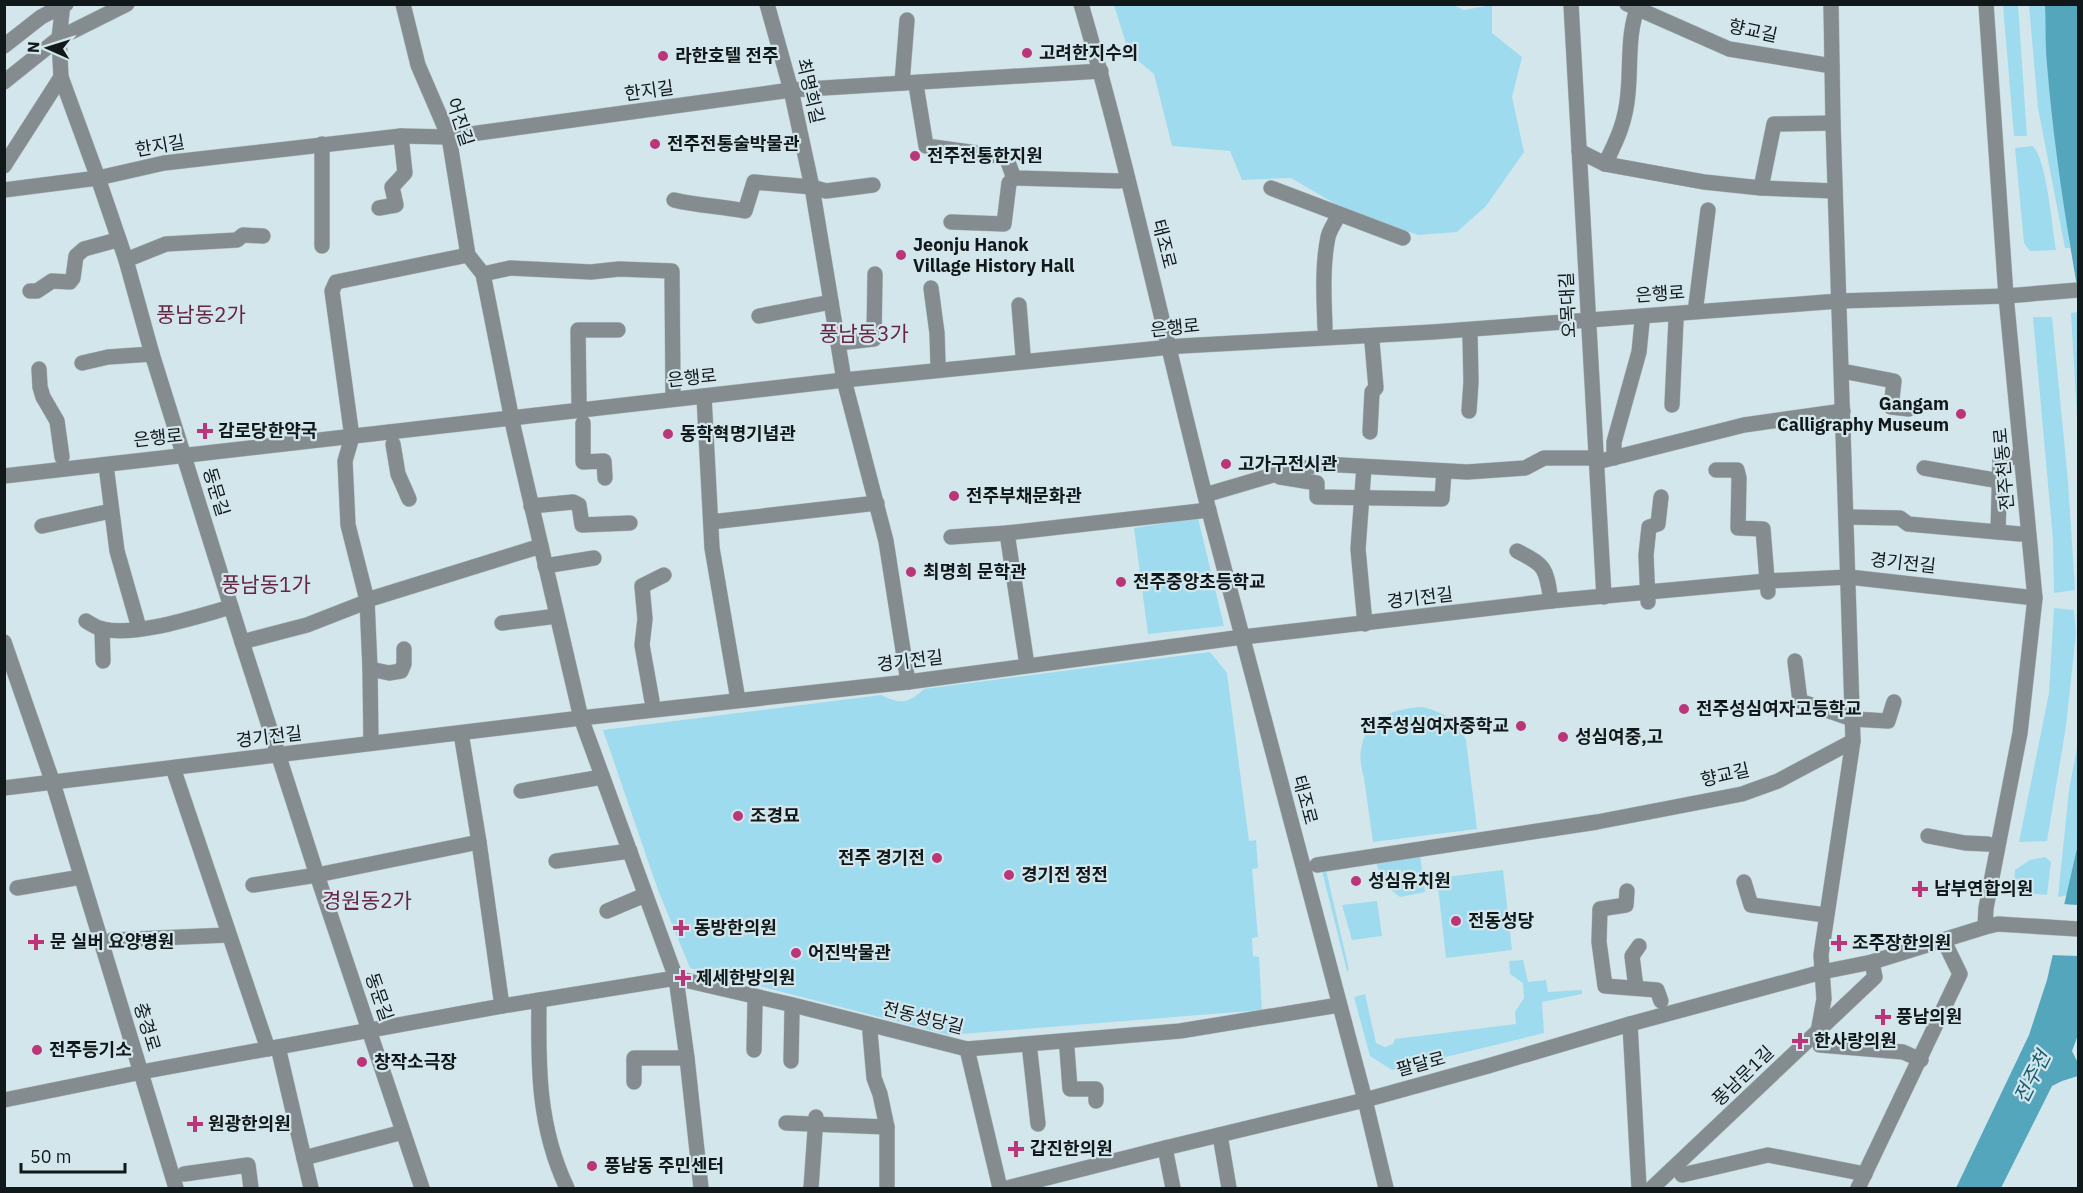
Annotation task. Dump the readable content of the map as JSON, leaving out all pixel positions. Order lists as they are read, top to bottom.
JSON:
{
  "streets": {
    "street": [
      "향교길",
      "한지길",
      "최명희길",
      "어진길",
      "태조로",
      "은행로",
      "오목대길",
      "전주천동로",
      "동문길",
      "경기전길",
      "전동성당길",
      "충경로",
      "팔달로",
      "풍남문1길"
    ]
  },
  "crossings": [
    ["한지길", "최명희길"],
    ["한지길", "어진길"],
    ["한지길", "태조로"],
    ["한지길", "동문길"],
    ["최명희길", "은행로"],
    ["최명희길", "경기전길"],
    ["어진길", "은행로"],
    ["어진길", "경기전길"],
    ["어진길", "전동성당길"],
    ["태조로", "은행로"],
    ["태조로", "경기전길"],
    ["태조로", "전동성당길"],
    ["태조로", "팔달로"],
    ["은행로", "오목대길"],
    ["은행로", "전주천동로"],
    ["은행로", "동문길"],
    ["오목대길", "경기전길"],
    ["전주천동로", "경기전길"],
    ["전주천동로", "팔달로"],
    ["동문길", "경기전길"],
    ["동문길", "전동성당길"],
    ["경기전길", "충경로"],
    ["전동성당길", "충경로"],
    ["팔달로", "풍남문1길"]
  ],
  "districts": [
    "풍남동2가",
    "풍남동3가",
    "풍남동1가",
    "경원동2가"
  ],
  "water": ["전주천"],
  "places": {
    "other": [
      "고려한지수의",
      "라한호텔 전주",
      "전주전통술박물관",
      "전주전통한지원",
      "Jeonju Hanok Village History Hall",
      "Gangam Calligraphy Museum",
      "동학혁명기념관",
      "고가구전시관",
      "전주부채문화관",
      "최명희 문학관",
      "전주중앙초등학교",
      "전주성심여자고등학교",
      "전주성심여자중학교",
      "성심여중,고",
      "조경묘",
      "전주 경기전",
      "경기전 정전",
      "성심유치원",
      "전동성당",
      "어진박물관",
      "전주등기소",
      "창작소극장",
      "풍남동 주민센터"
    ],
    "health": [
      "감로당한약국",
      "남부연합의원",
      "동방한의원",
      "문 실버 요양병원",
      "조주장한의원",
      "제세한방의원",
      "풍남의원",
      "한사랑의원",
      "원광한의원",
      "갑진한의원"
    ]
  },
  "scale_bar": "50 m",
  "north": "left"
}
